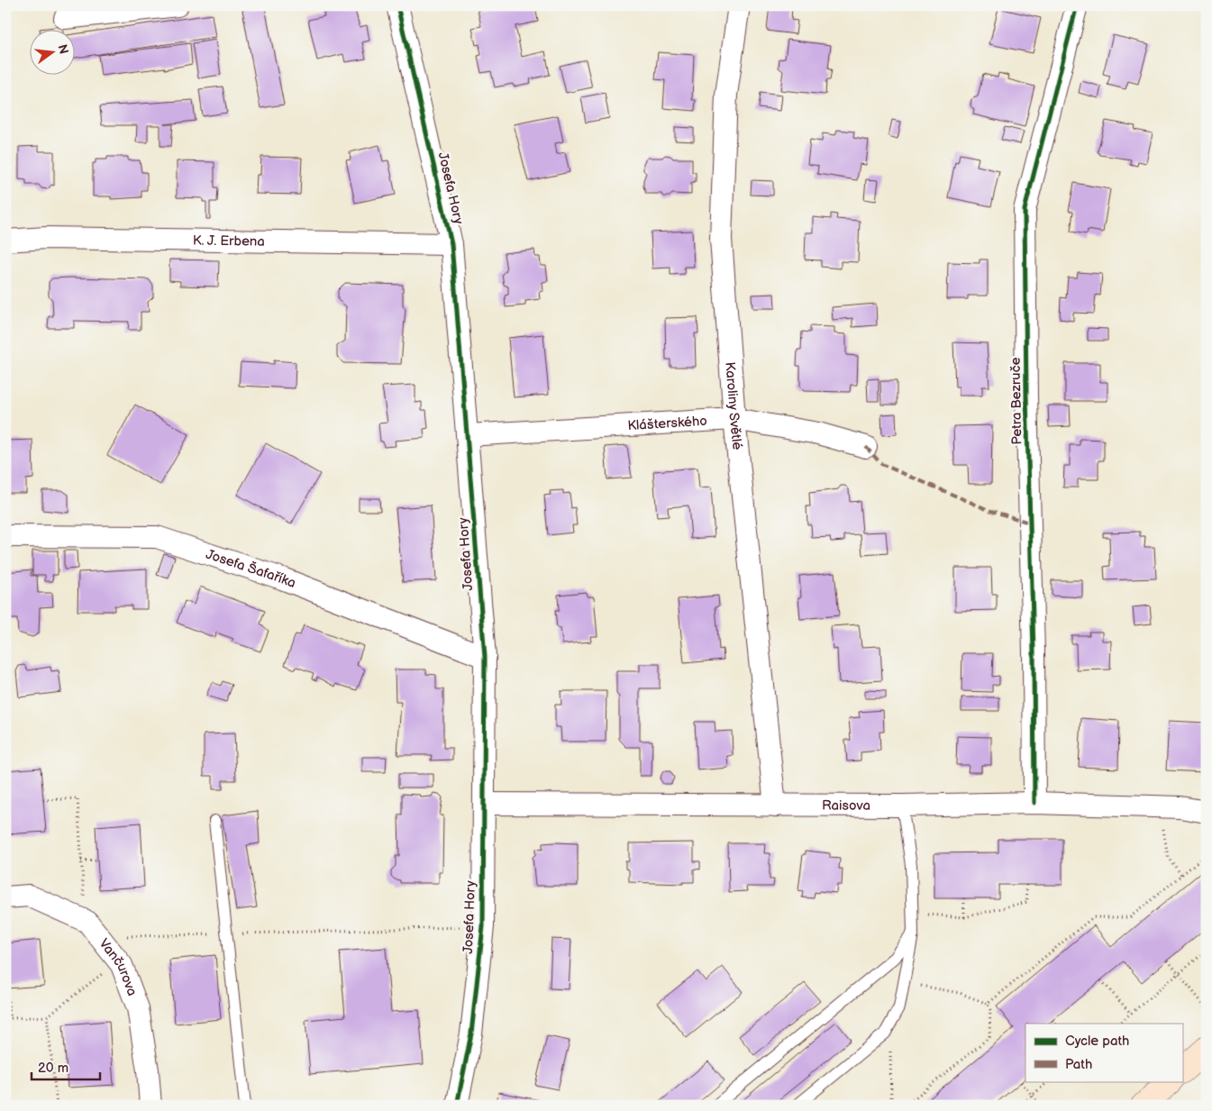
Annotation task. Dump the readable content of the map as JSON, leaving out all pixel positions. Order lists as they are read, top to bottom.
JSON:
{
  "streets": {
    "street": [
      "Josefa Hory",
      "K. J. Erbena",
      "Petra Bezruče",
      "Karoliny Světlé",
      "Klášterského",
      "Josefa Šafaříka",
      "Raisova",
      "Vančurova"
    ]
  },
  "crossings": [
    ["Josefa Hory", "K. J. Erbena"],
    ["Josefa Hory", "Klášterského"],
    ["Josefa Hory", "Josefa Šafaříka"],
    ["Josefa Hory", "Raisova"],
    ["Petra Bezruče", "Raisova"],
    ["Karoliny Světlé", "Klášterského"],
    ["Karoliny Světlé", "Raisova"]
  ],
  "legend": ["Cycle path", "Path"],
  "scale_bar": "20 m",
  "north": "right"
}
